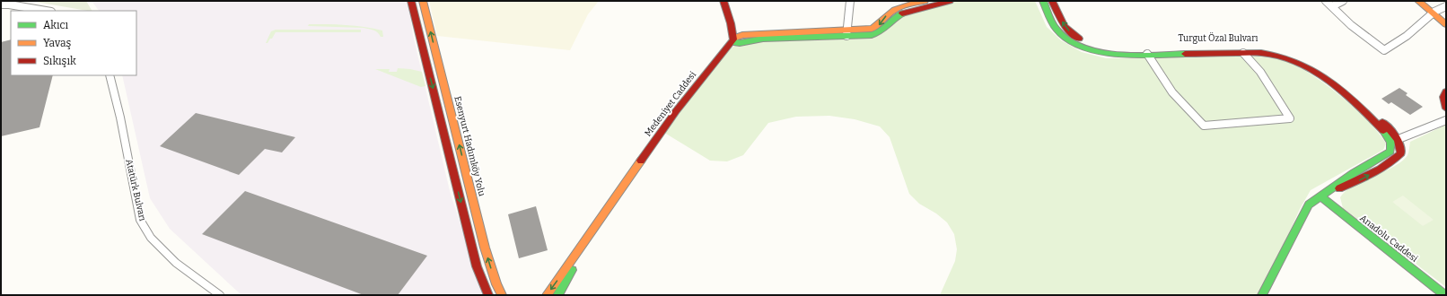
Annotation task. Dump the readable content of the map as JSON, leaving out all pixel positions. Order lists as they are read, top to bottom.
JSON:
{
  "streets": {
    "street": [
      "Turgut Özal Bulvarı",
      "Medeniyet Caddesi",
      "Esenyurt Hadımköy Yolu",
      "Atatürk Bulvarı",
      "Anadolu Caddesi"
    ]
  },
  "crossings": [
    ["Turgut Özal Bulvarı", "Anadolu Caddesi"]
  ],
  "legend": ["Akıcı", "Yavaş", "Sıkışık"]
}
